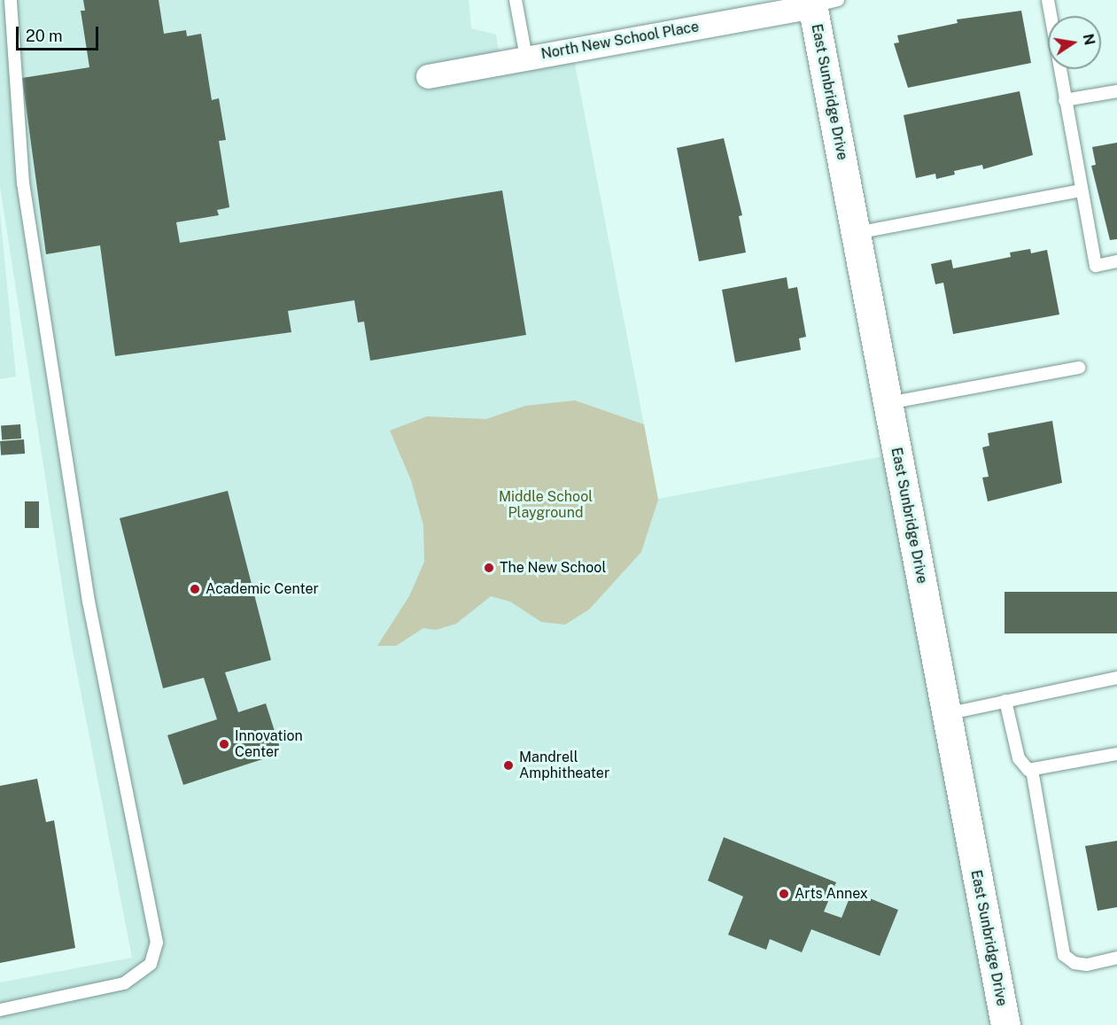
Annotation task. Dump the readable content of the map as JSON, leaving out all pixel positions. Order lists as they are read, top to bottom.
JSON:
{
  "streets": {
    "street": ["North New School Place", "East Sunbridge Drive"]
  },
  "crossings": [
    ["North New School Place", "East Sunbridge Drive"]
  ],
  "parks": ["Middle School Playground"],
  "places": [
    "The New School",
    "Academic Center",
    "Innovation Center",
    "Mandrell Amphitheater",
    "Arts Annex"
  ],
  "scale_bar": "20 m",
  "north": "right"
}
